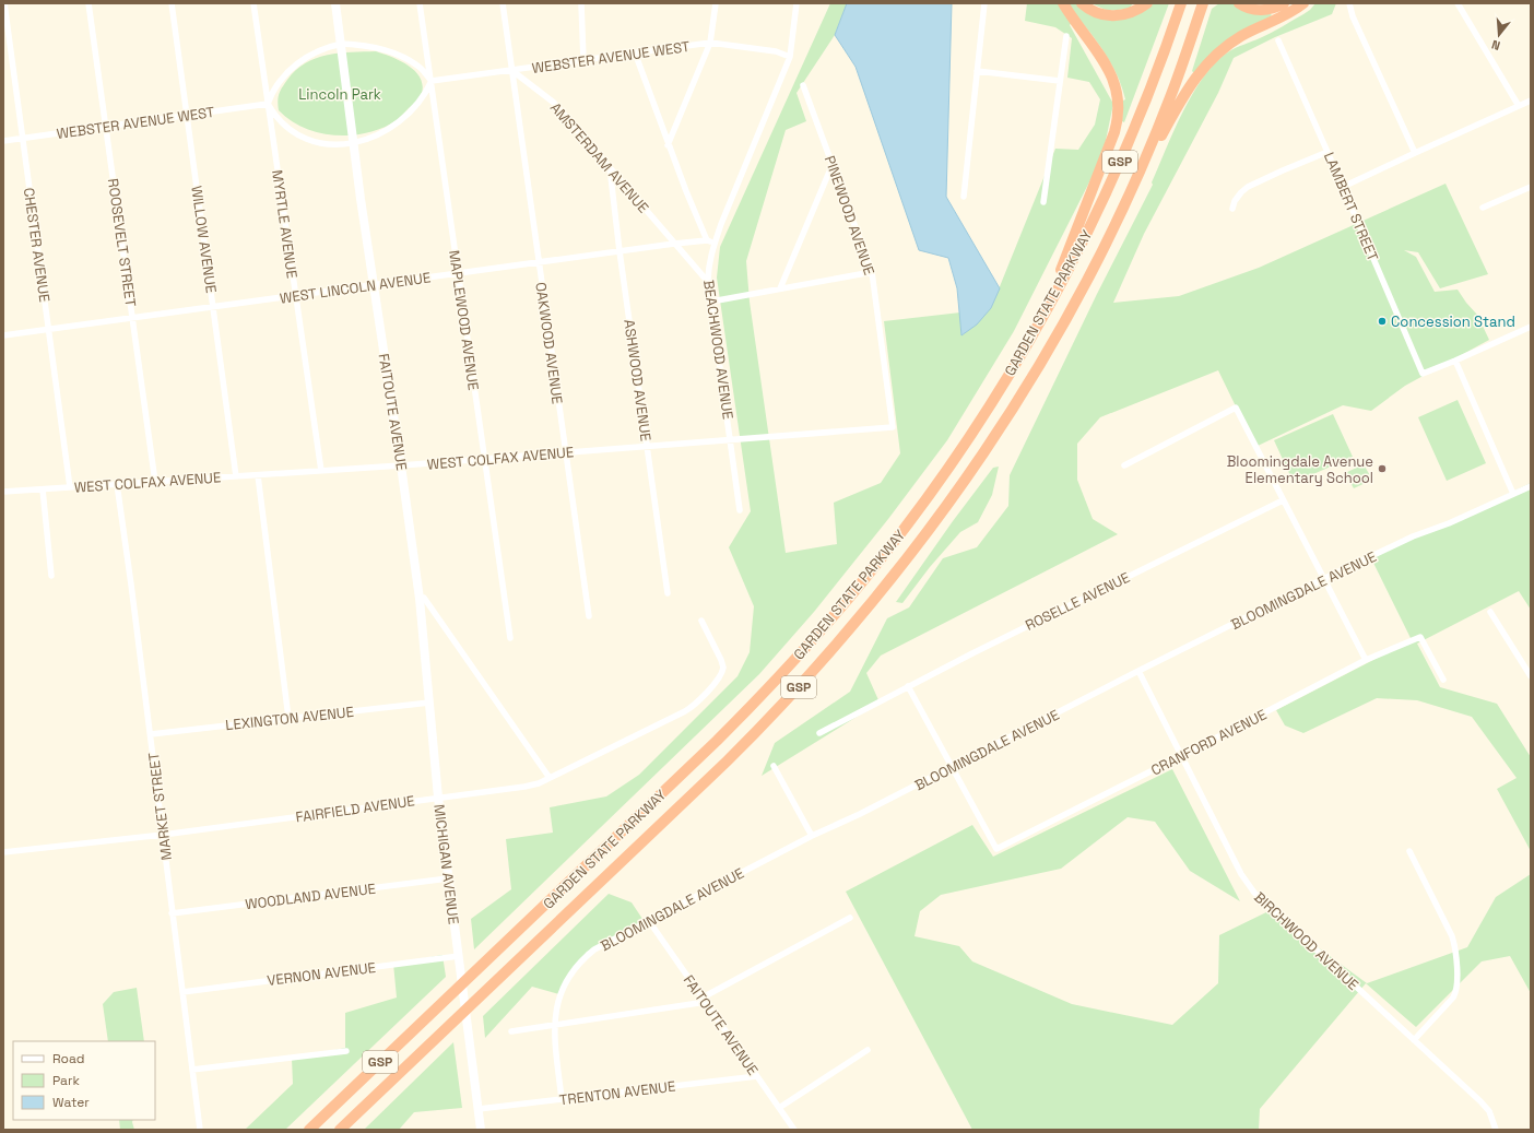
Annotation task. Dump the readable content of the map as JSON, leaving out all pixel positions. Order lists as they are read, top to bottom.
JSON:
{
  "streets": {
    "highway": ["GSP", "GARDEN STATE PARKWAY"],
    "street": [
      "WEBSTER AVENUE WEST",
      "AMSTERDAM AVENUE",
      "LAMBERT STREET",
      "PINEWOOD AVENUE",
      "MYRTLE AVENUE",
      "WILLOW AVENUE",
      "ROOSEVELT STREET",
      "CHESTER AVENUE",
      "WEST LINCOLN AVENUE",
      "MAPLEWOOD AVENUE",
      "OAKWOOD AVENUE",
      "BEACHWOOD AVENUE",
      "ASHWOOD AVENUE",
      "FAITOUTE AVENUE",
      "WEST COLFAX AVENUE",
      "BLOOMINGDALE AVENUE",
      "ROSELLE AVENUE",
      "LEXINGTON AVENUE",
      "CRANFORD AVENUE",
      "MARKET STREET",
      "FAIRFIELD AVENUE",
      "MICHIGAN AVENUE",
      "WOODLAND AVENUE",
      "BIRCHWOOD AVENUE",
      "VERNON AVENUE",
      "TRENTON AVENUE"
    ]
  },
  "crossings": [
    ["WEBSTER AVENUE WEST", "AMSTERDAM AVENUE"],
    ["WEBSTER AVENUE WEST", "MYRTLE AVENUE"],
    ["WEBSTER AVENUE WEST", "WILLOW AVENUE"],
    ["WEBSTER AVENUE WEST", "ROOSEVELT STREET"],
    ["WEBSTER AVENUE WEST", "CHESTER AVENUE"],
    ["WEBSTER AVENUE WEST", "MAPLEWOOD AVENUE"],
    ["WEBSTER AVENUE WEST", "OAKWOOD AVENUE"],
    ["WEBSTER AVENUE WEST", "BEACHWOOD AVENUE"],
    ["AMSTERDAM AVENUE", "WEST LINCOLN AVENUE"],
    ["AMSTERDAM AVENUE", "OAKWOOD AVENUE"],
    ["AMSTERDAM AVENUE", "BEACHWOOD AVENUE"],
    ["AMSTERDAM AVENUE", "ASHWOOD AVENUE"],
    ["PINEWOOD AVENUE", "WEST COLFAX AVENUE"],
    ["MYRTLE AVENUE", "WEST LINCOLN AVENUE"],
    ["MYRTLE AVENUE", "WEST COLFAX AVENUE"],
    ["WILLOW AVENUE", "WEST LINCOLN AVENUE"],
    ["WILLOW AVENUE", "WEST COLFAX AVENUE"],
    ["ROOSEVELT STREET", "WEST LINCOLN AVENUE"],
    ["ROOSEVELT STREET", "WEST COLFAX AVENUE"],
    ["CHESTER AVENUE", "WEST LINCOLN AVENUE"],
    ["CHESTER AVENUE", "WEST COLFAX AVENUE"],
    ["WEST LINCOLN AVENUE", "MAPLEWOOD AVENUE"],
    ["WEST LINCOLN AVENUE", "OAKWOOD AVENUE"],
    ["WEST LINCOLN AVENUE", "ASHWOOD AVENUE"],
    ["WEST LINCOLN AVENUE", "FAITOUTE AVENUE"],
    ["MAPLEWOOD AVENUE", "WEST COLFAX AVENUE"],
    ["OAKWOOD AVENUE", "WEST COLFAX AVENUE"],
    ["BEACHWOOD AVENUE", "WEST COLFAX AVENUE"],
    ["ASHWOOD AVENUE", "WEST COLFAX AVENUE"],
    ["FAITOUTE AVENUE", "WEST COLFAX AVENUE"],
    ["FAITOUTE AVENUE", "BLOOMINGDALE AVENUE"],
    ["FAITOUTE AVENUE", "MICHIGAN AVENUE"],
    ["FAITOUTE AVENUE", "TRENTON AVENUE"],
    ["WEST COLFAX AVENUE", "MARKET STREET"],
    ["BLOOMINGDALE AVENUE", "CRANFORD AVENUE"],
    ["BLOOMINGDALE AVENUE", "BIRCHWOOD AVENUE"],
    ["BLOOMINGDALE AVENUE", "TRENTON AVENUE"],
    ["LEXINGTON AVENUE", "MARKET STREET"],
    ["LEXINGTON AVENUE", "MICHIGAN AVENUE"],
    ["CRANFORD AVENUE", "BIRCHWOOD AVENUE"],
    ["MARKET STREET", "FAIRFIELD AVENUE"],
    ["MARKET STREET", "WOODLAND AVENUE"],
    ["MARKET STREET", "VERNON AVENUE"],
    ["FAIRFIELD AVENUE", "MICHIGAN AVENUE"],
    ["MICHIGAN AVENUE", "WOODLAND AVENUE"],
    ["MICHIGAN AVENUE", "VERNON AVENUE"],
    ["MICHIGAN AVENUE", "TRENTON AVENUE"]
  ],
  "parks": ["Lincoln Park"],
  "places": ["Concession Stand", "Bloomingdale Avenue Elementary School"],
  "legend": ["Road", "Park", "Water"],
  "north": "bottom"
}
